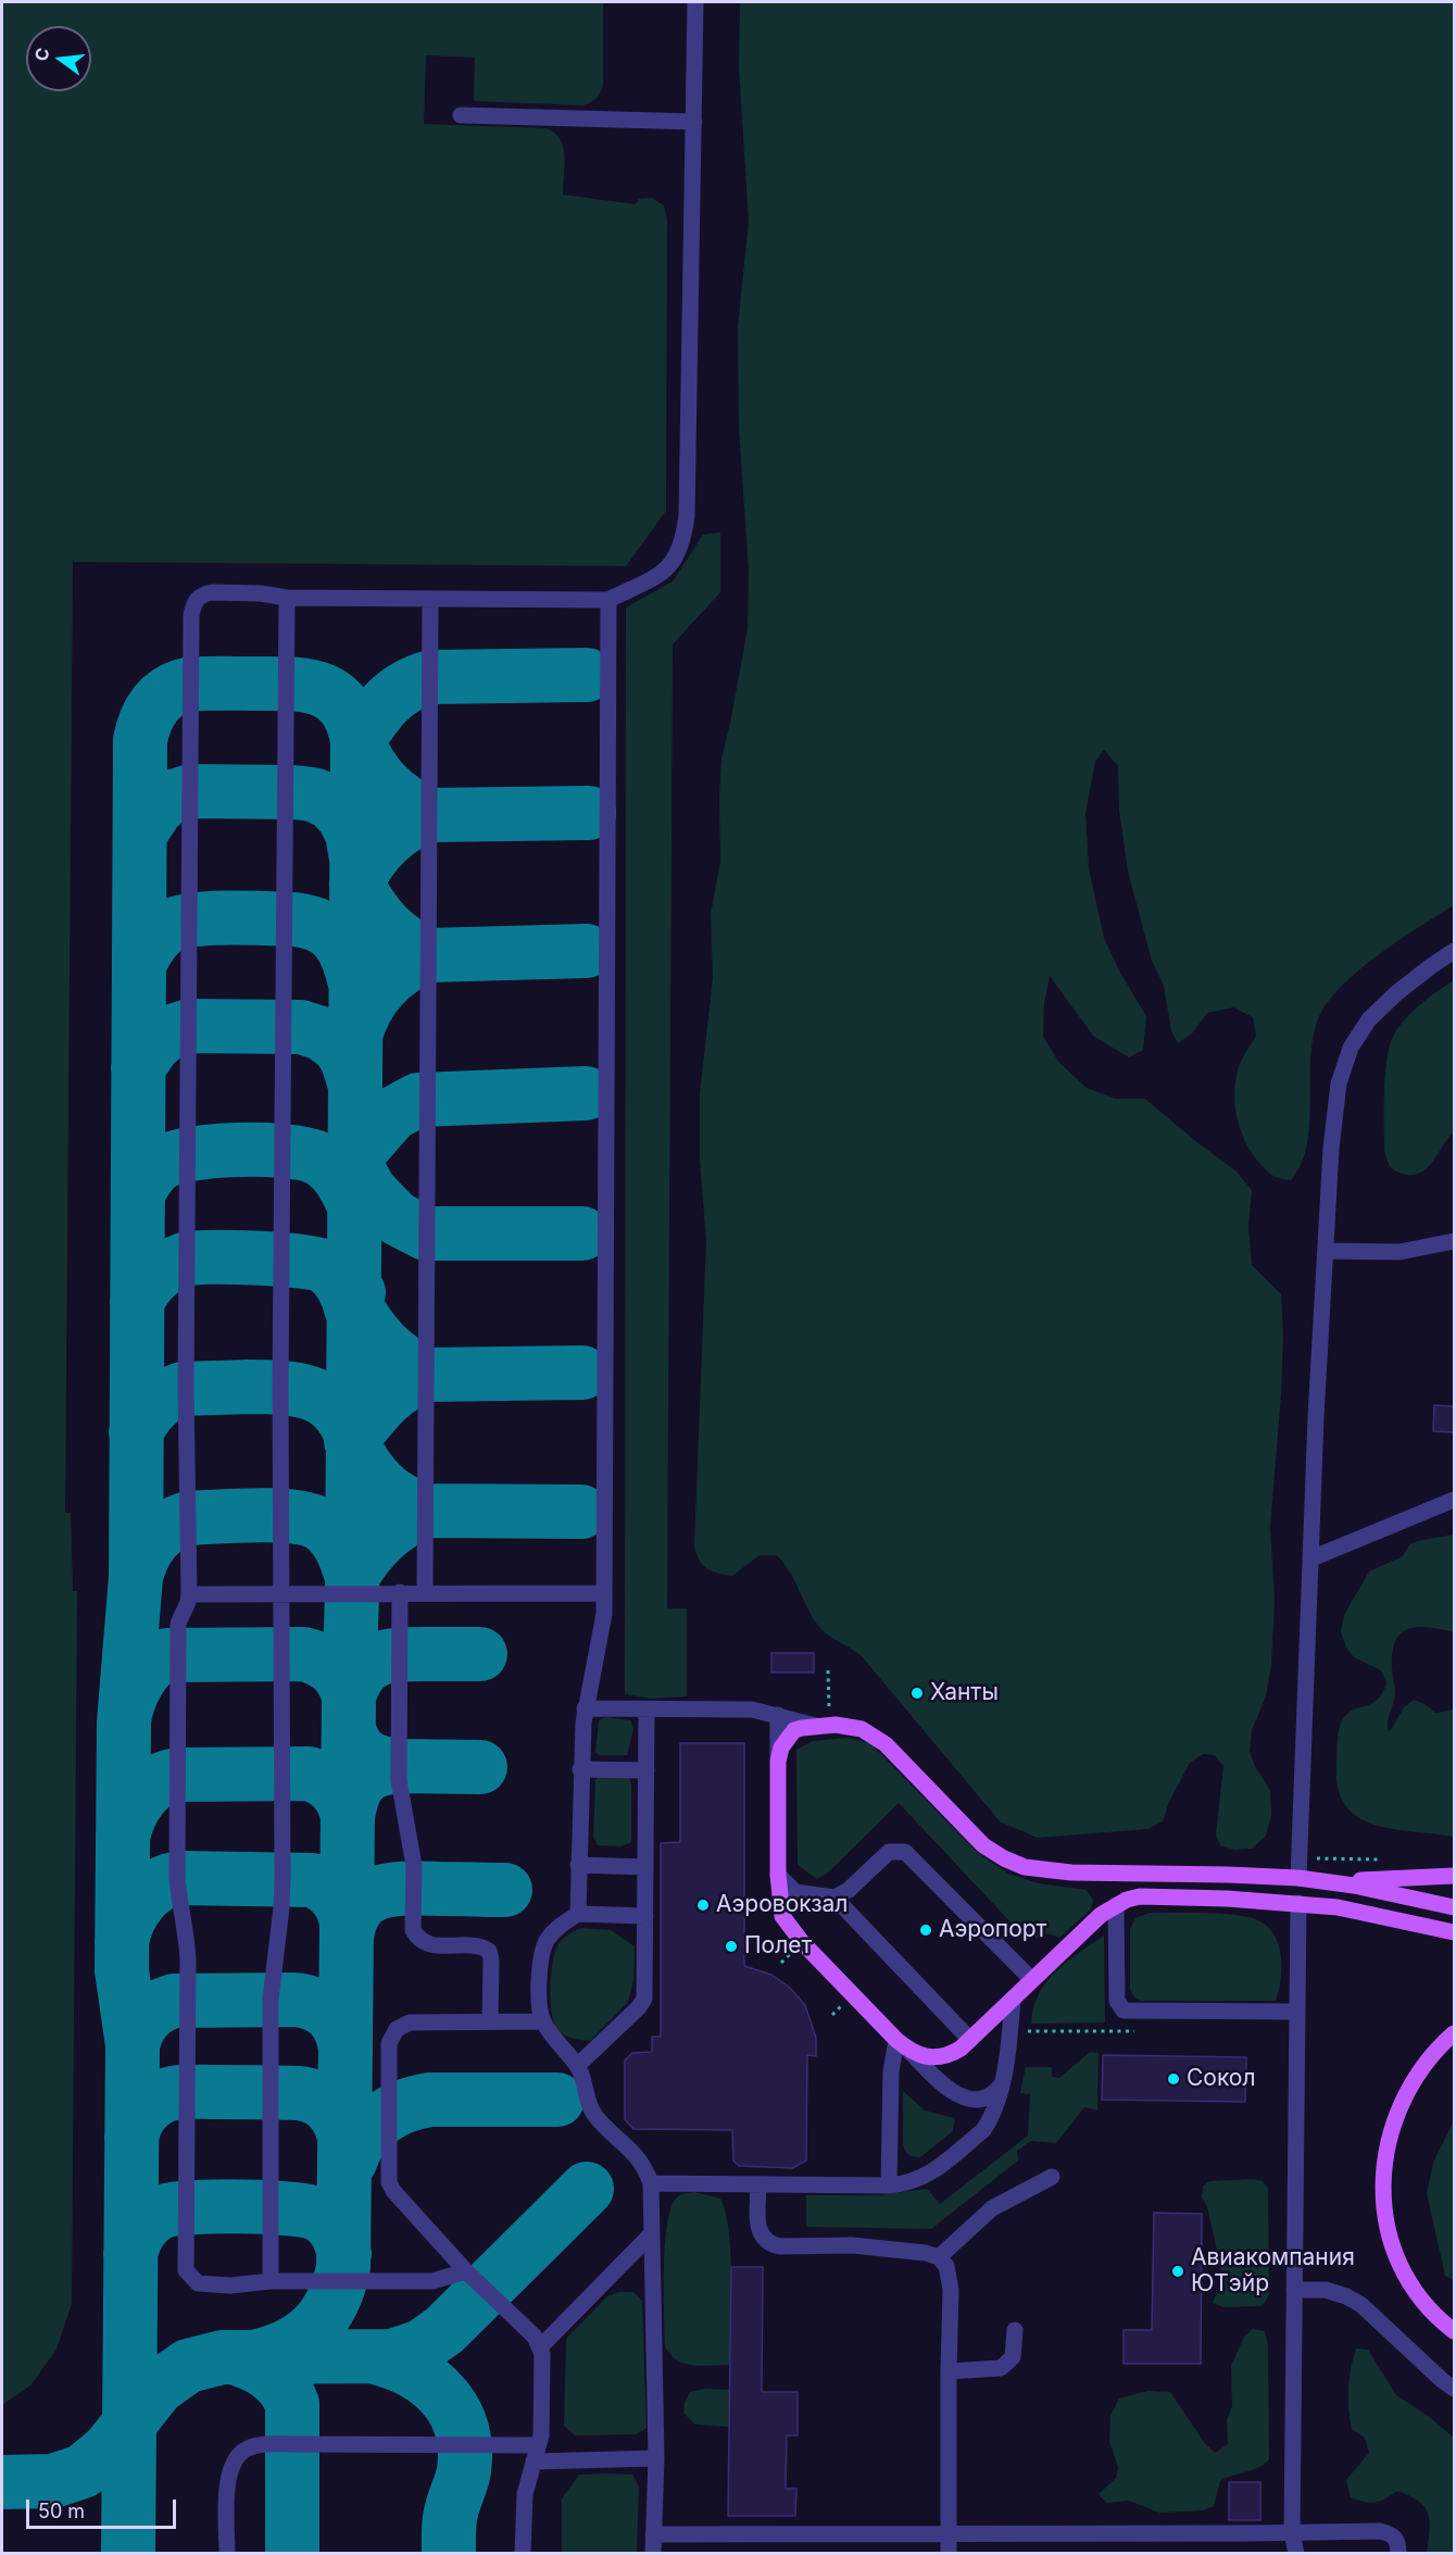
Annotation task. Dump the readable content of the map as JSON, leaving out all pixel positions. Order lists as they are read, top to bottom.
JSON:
{
  "places": [
    "Ханты",
    "Аэровокзал",
    "Аэропорт",
    "Полет",
    "Сокол",
    "Авиакомпания ЮТэйр"
  ],
  "scale_bar": "50 m",
  "north": "left"
}
